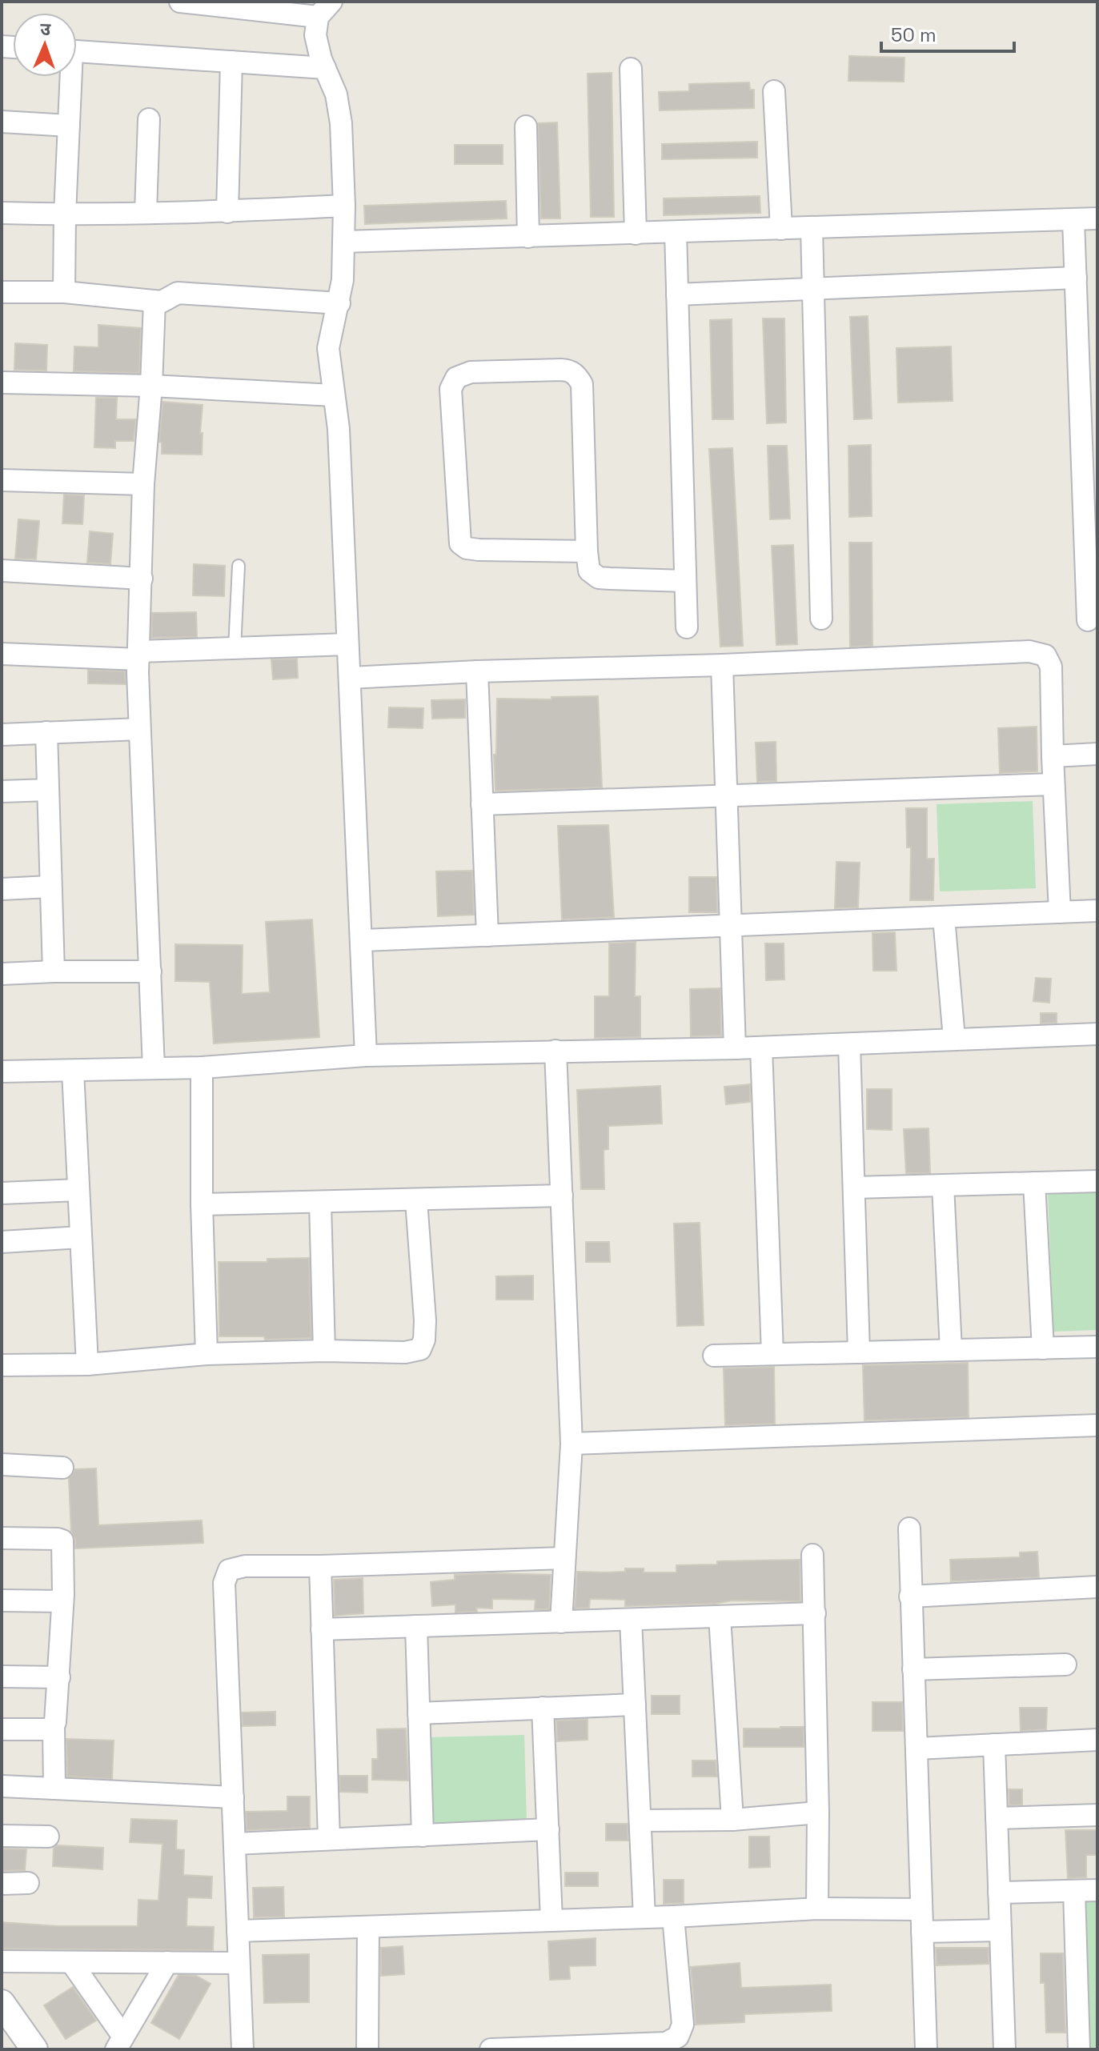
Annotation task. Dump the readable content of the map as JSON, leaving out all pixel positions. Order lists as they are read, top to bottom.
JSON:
{
  "scale_bar": "50 m",
  "north": "top"
}
